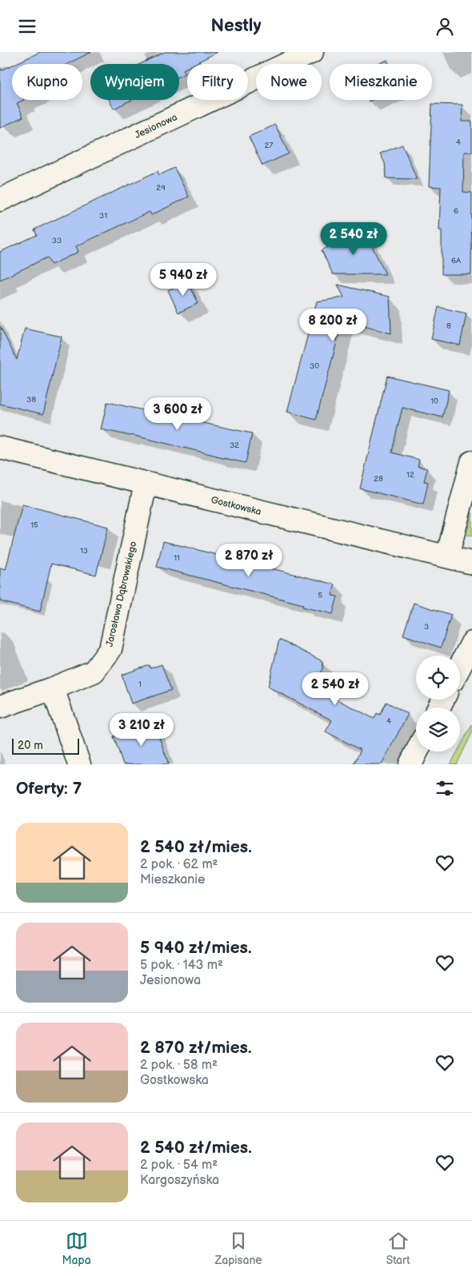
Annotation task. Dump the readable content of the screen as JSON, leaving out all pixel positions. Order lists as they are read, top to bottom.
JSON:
{
  "streets": {
    "street": ["Jesionowa", "Gostkowska", "Jarosława Dąbrowskiego"]
  },
  "crossings": [
    ["Gostkowska", "Jarosława Dąbrowskiego"]
  ],
  "house_numbers": [
    "4",
    "27",
    "29",
    "6",
    "31",
    "33",
    "6A",
    "8",
    "30",
    "38",
    "10",
    "32",
    "12",
    "28",
    "15",
    "13",
    "11",
    "5",
    "3",
    "1",
    "4"
  ],
  "scale_bar": "20 m",
  "page": {
    "header": "Nestly",
    "chip": [
      "Kupno",
      "Wynajem",
      "Filtry",
      "Nowe",
      "Mieszkanie"
    ],
    "price": [
      "2 540 zł",
      "5 940 zł",
      "8 200 zł",
      "3 600 zł",
      "2 870 zł",
      "2 540 zł",
      "3 210 zł"
    ],
    "scale": "20 m",
    "heading": "Oferty: 7",
    "list": [
      {
        "name": "2 540 zł/mies.",
        "note": "2 pok. · 62 m² · Mieszkanie"
      },
      {
        "name": "5 940 zł/mies.",
        "note": "5 pok. · 143 m² · Jesionowa"
      },
      {
        "name": "2 870 zł/mies.",
        "note": "2 pok. · 58 m² · Gostkowska"
      },
      {
        "name": "2 540 zł/mies.",
        "note": "2 pok. · 54 m² · Kargoszyńska"
      }
    ],
    "tabs": ["Mapa", "Zapisane", "Start"]
  }
}
